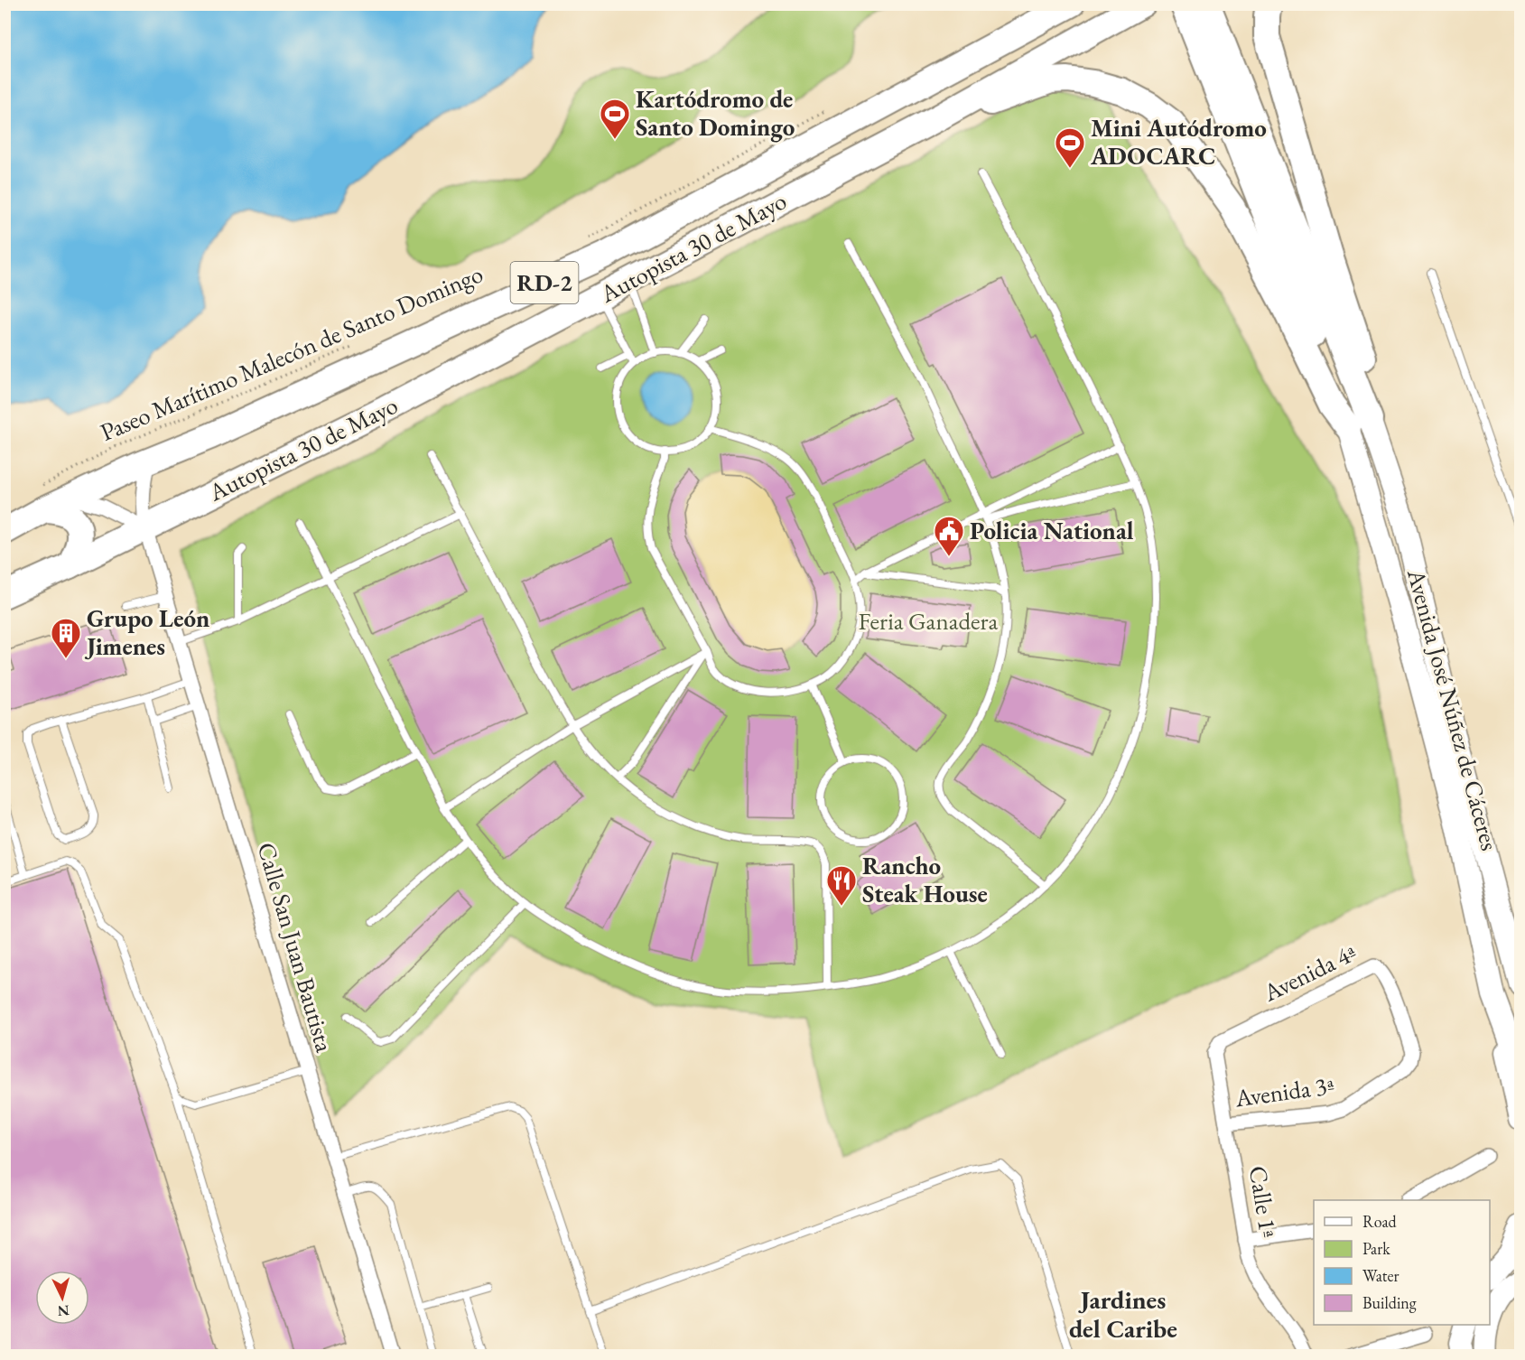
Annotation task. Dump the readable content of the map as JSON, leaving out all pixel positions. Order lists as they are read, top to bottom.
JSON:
{
  "streets": {
    "highway": ["Autopista 30 de Mayo", "RD-2"],
    "main road": ["Avenida José Núñez de Cáceres"],
    "street": [
      "Calle San Juan Bautista",
      "Avenida 4ª",
      "Avenida 3ª",
      "Calle 1ª"
    ],
    "path": ["Paseo Marítimo Malecón de Santo Domingo"]
  },
  "crossings": [
    ["Autopista 30 de Mayo", "Paseo Marítimo Malecón de Santo Domingo"],
    ["Autopista 30 de Mayo", "Calle San Juan Bautista"],
    ["Avenida 4ª", "Avenida 3ª"],
    ["Avenida 4ª", "Calle 1ª"],
    ["Avenida 3ª", "Calle 1ª"]
  ],
  "districts": ["Jardines del Caribe"],
  "parks": ["Feria Ganadera"],
  "places": {
    "sports": ["Kartódromo de Santo Domingo", "Mini Autódromo ADOCARC"],
    "public building": ["Policia National"],
    "building": ["Grupo León Jimenes"],
    "restaurant": ["Rancho Steak House"]
  },
  "legend": [
    "Road",
    "Park",
    "Water",
    "Building"
  ],
  "north": "bottom"
}
